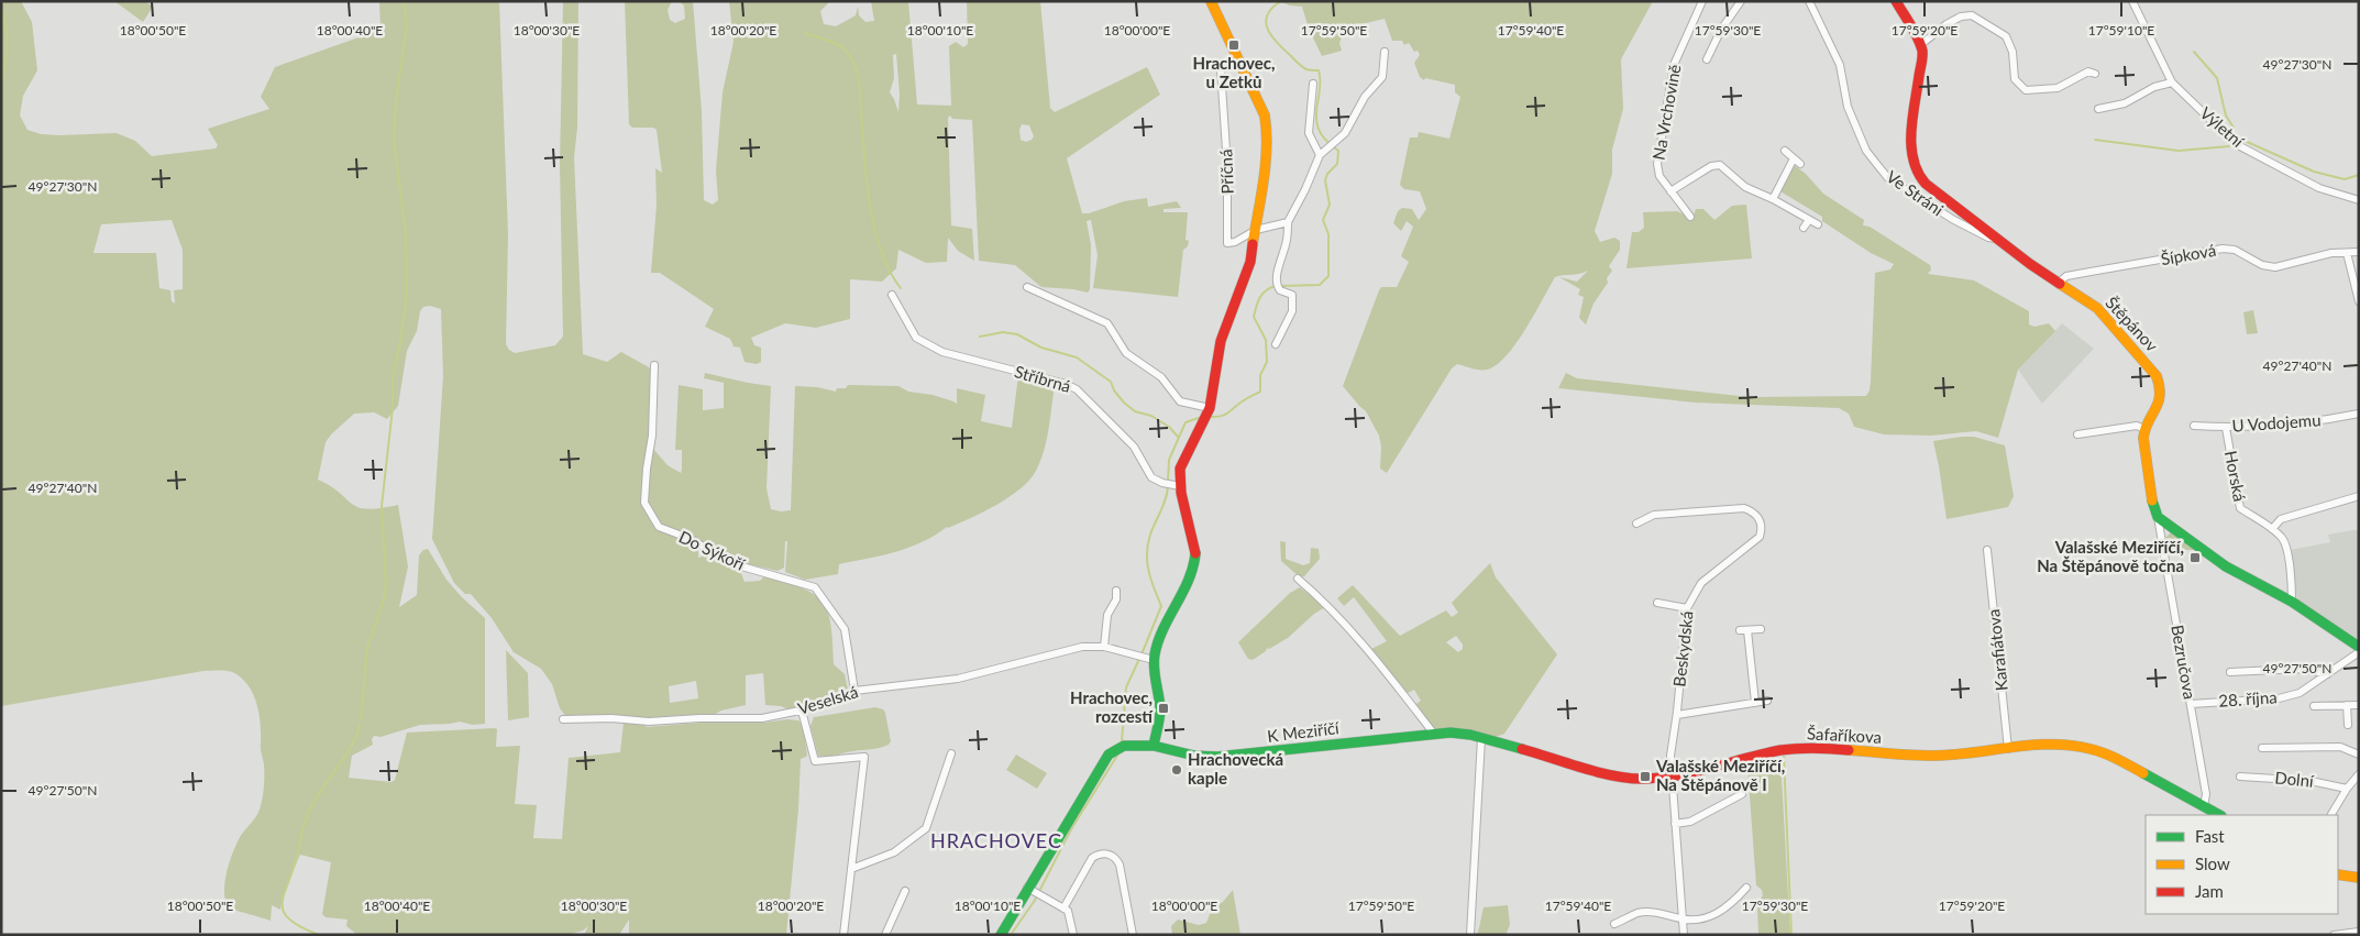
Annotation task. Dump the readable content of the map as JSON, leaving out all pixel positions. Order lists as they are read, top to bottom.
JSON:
{
  "streets": {
    "street": [
      "Na Vrchovině",
      "Výletní",
      "Příčná",
      "Ve Stráni",
      "Šípková",
      "Štěpánov",
      "Stříbrná",
      "U Vodojemu",
      "Horská",
      "Do Sýkoří",
      "Beskydská",
      "Karafiátova",
      "Bezručova",
      "28. října",
      "Veselská",
      "K Meziříčí",
      "Šafaříkova",
      "Dolní"
    ]
  },
  "crossings": [
    ["Ve Stráni", "Štěpánov"],
    ["Šípková", "Štěpánov"],
    ["U Vodojemu", "Horská"],
    ["Do Sýkoří", "Veselská"],
    ["Beskydská", "Šafaříkova"],
    ["Karafiátova", "Šafaříkova"],
    ["Bezručova", "28. října"],
    ["Bezručova", "Šafaříkova"],
    ["K Meziříčí", "Šafaříkova"]
  ],
  "districts": ["HRACHOVEC"],
  "places": {
    "transit": [
      "Hrachovec, u Zetků",
      "Valašské Meziříčí, Na Štěpánově točna",
      "Hrachovec, rozcestí",
      "Valašské Meziříčí, Na Štěpánově I"
    ],
    "other": ["Hrachovecká kaple"]
  },
  "legend": ["Fast", "Slow", "Jam"],
  "coordinates": [
    "18°00'00\"E",
    "17°59'50\"E",
    "18°00'50\"E",
    "18°00'40\"E",
    "18°00'30\"E",
    "18°00'20\"E",
    "18°00'10\"E",
    "17°59'40\"E",
    "17°59'30\"E",
    "17°59'20\"E",
    "17°59'10\"E",
    "49°27'30\"N",
    "49°27'40\"N",
    "49°27'50\"N"
  ]
}
